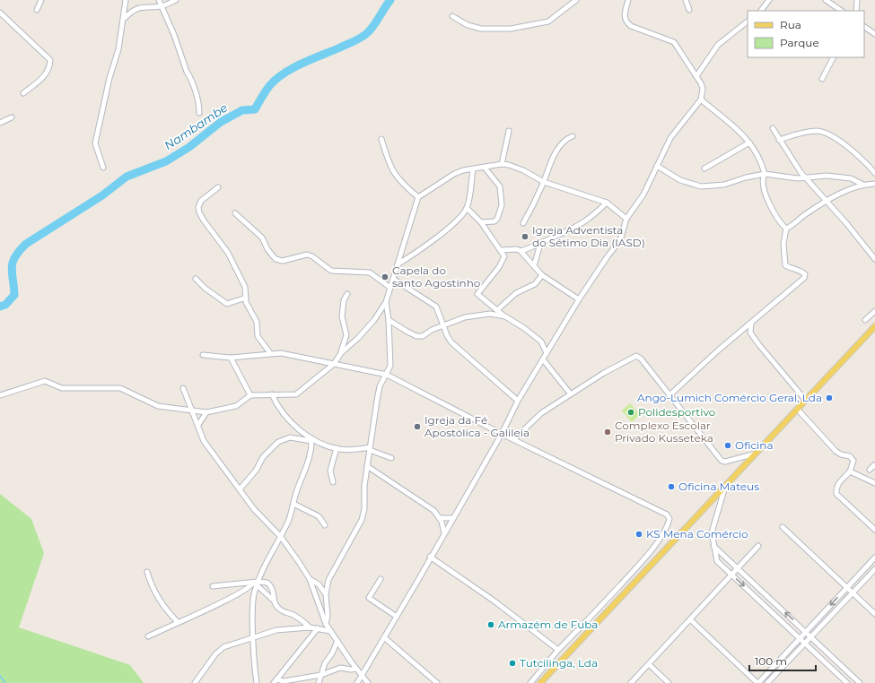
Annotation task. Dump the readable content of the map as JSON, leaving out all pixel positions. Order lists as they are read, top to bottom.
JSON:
{
  "water": ["Nambambe"],
  "places": [
    "Igreja Adventista do Sétimo Dia (IASD)",
    "Capela do santo Agostinho",
    "Ango-Lumich Comércio Geral, Lda",
    "Polidesportivo",
    "Igreja da Fé Apostólica - Galileia",
    "Complexo Escolar Privado Kusseteka",
    "Oficina",
    "Oficina Mateus",
    "KS Mena Comércio",
    "Armazém de Fuba",
    "Tutcilinga, Lda"
  ],
  "legend": ["Rua", "Parque"],
  "scale_bar": "100 m"
}
